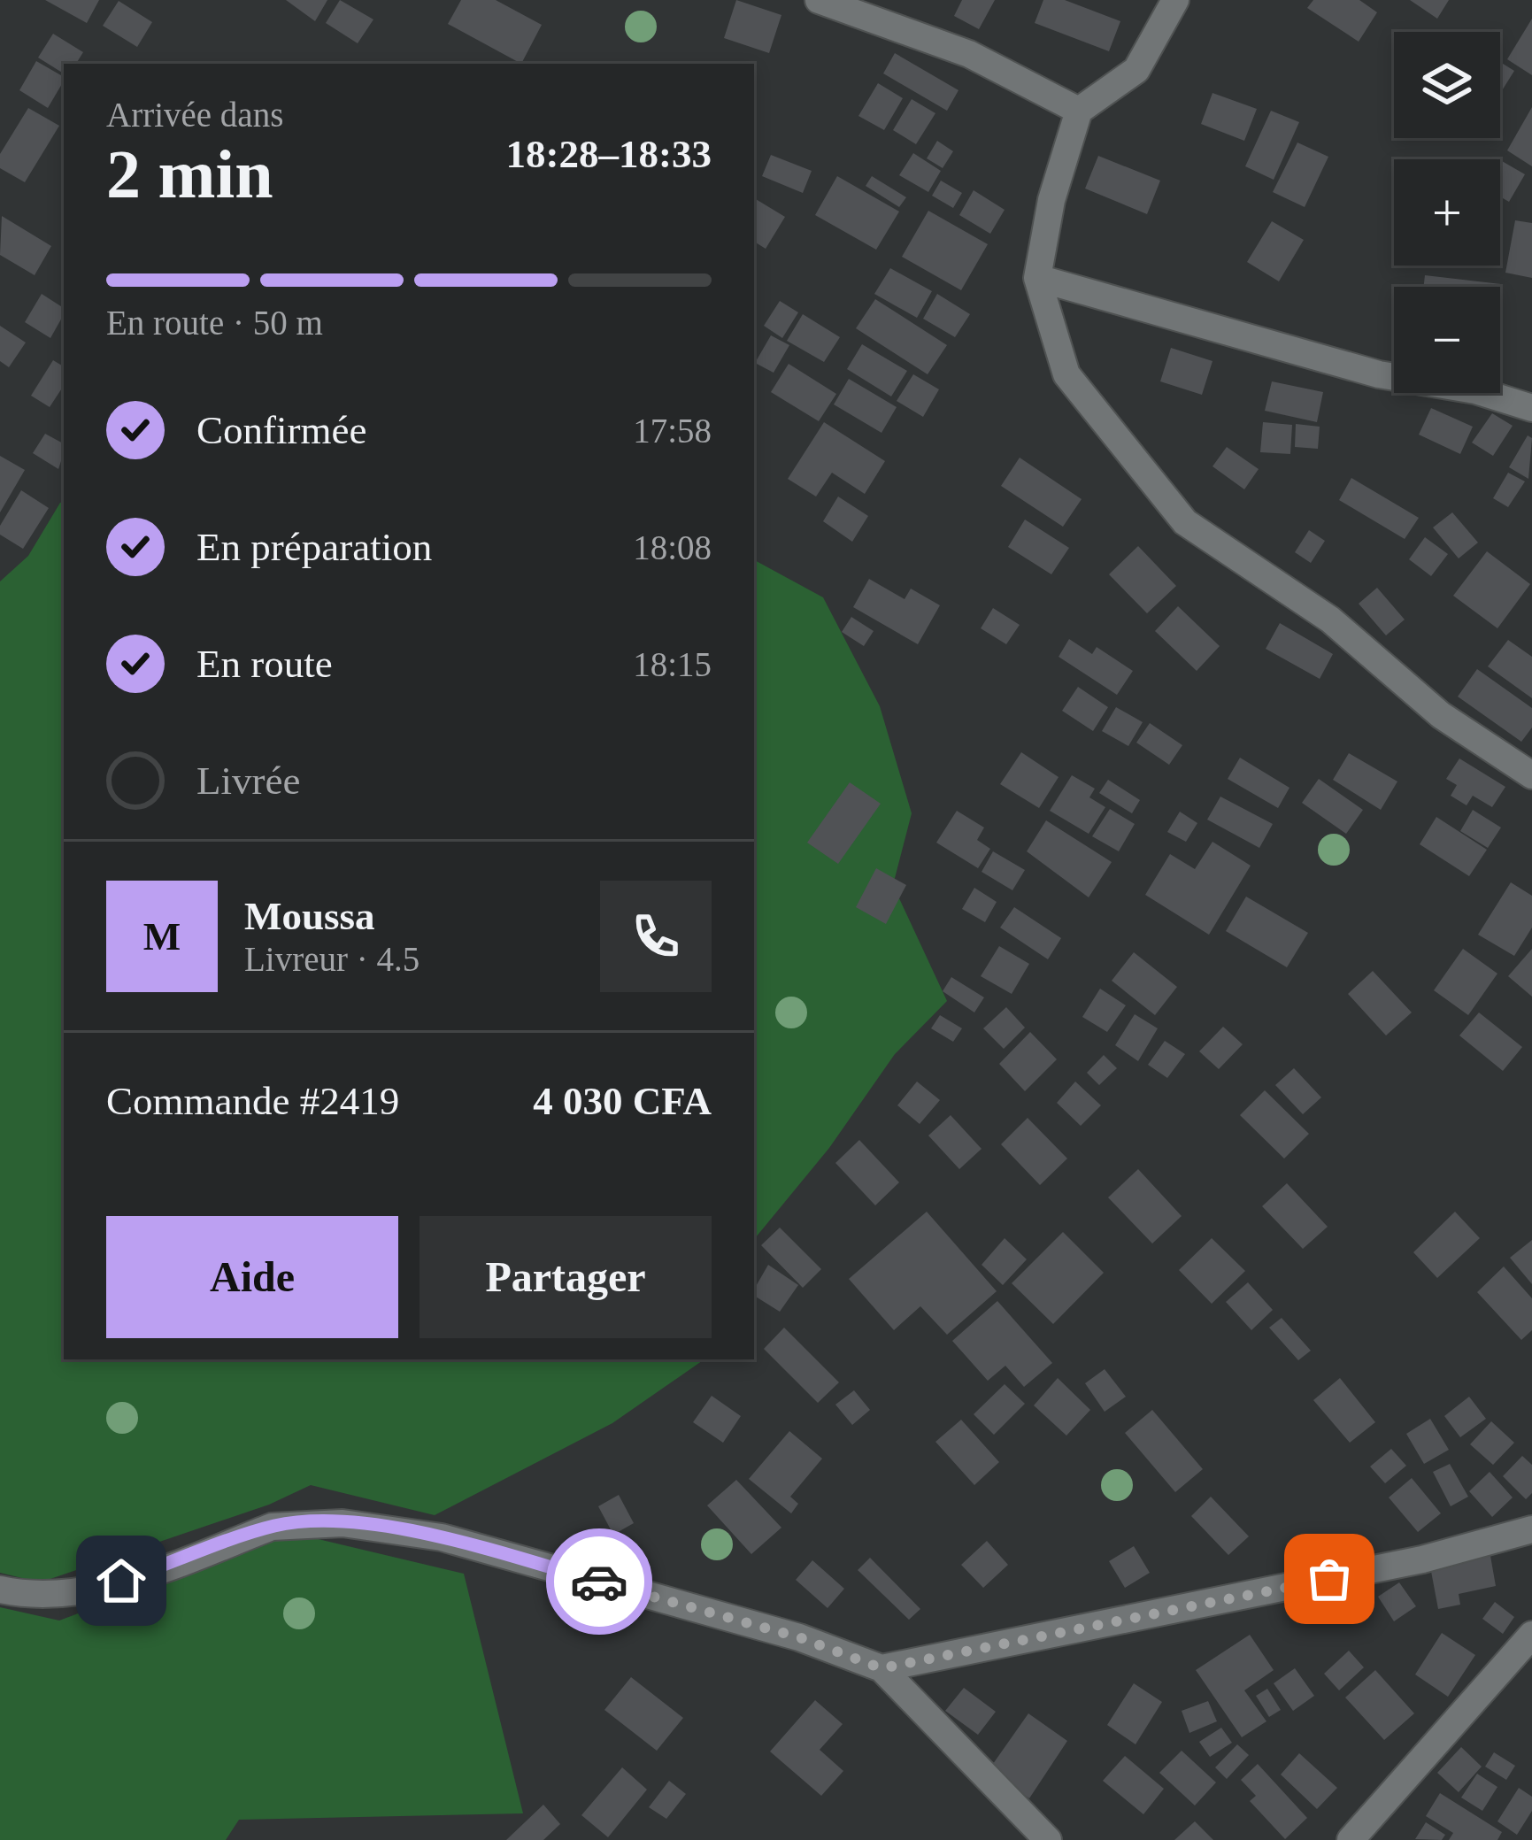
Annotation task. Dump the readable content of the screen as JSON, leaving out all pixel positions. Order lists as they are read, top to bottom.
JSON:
{
  "page": {
    "map_buttons": ["+", "−"],
    "heading": ["2 min", "Arrivée dans", "18:28–18:33"],
    "panel": [
      "Moussa",
      "Livreur · 4.5",
      "Commande #2419",
      "4 030 CFA"
    ],
    "bar": "En route · 50 m",
    "list": [
      ["Confirmée", "17:58"],
      ["En préparation", "18:08"],
      ["En route", "18:15"],
      "Livrée"
    ],
    "round": "M",
    "buttons": ["Aide", "Partager"]
  }
}
